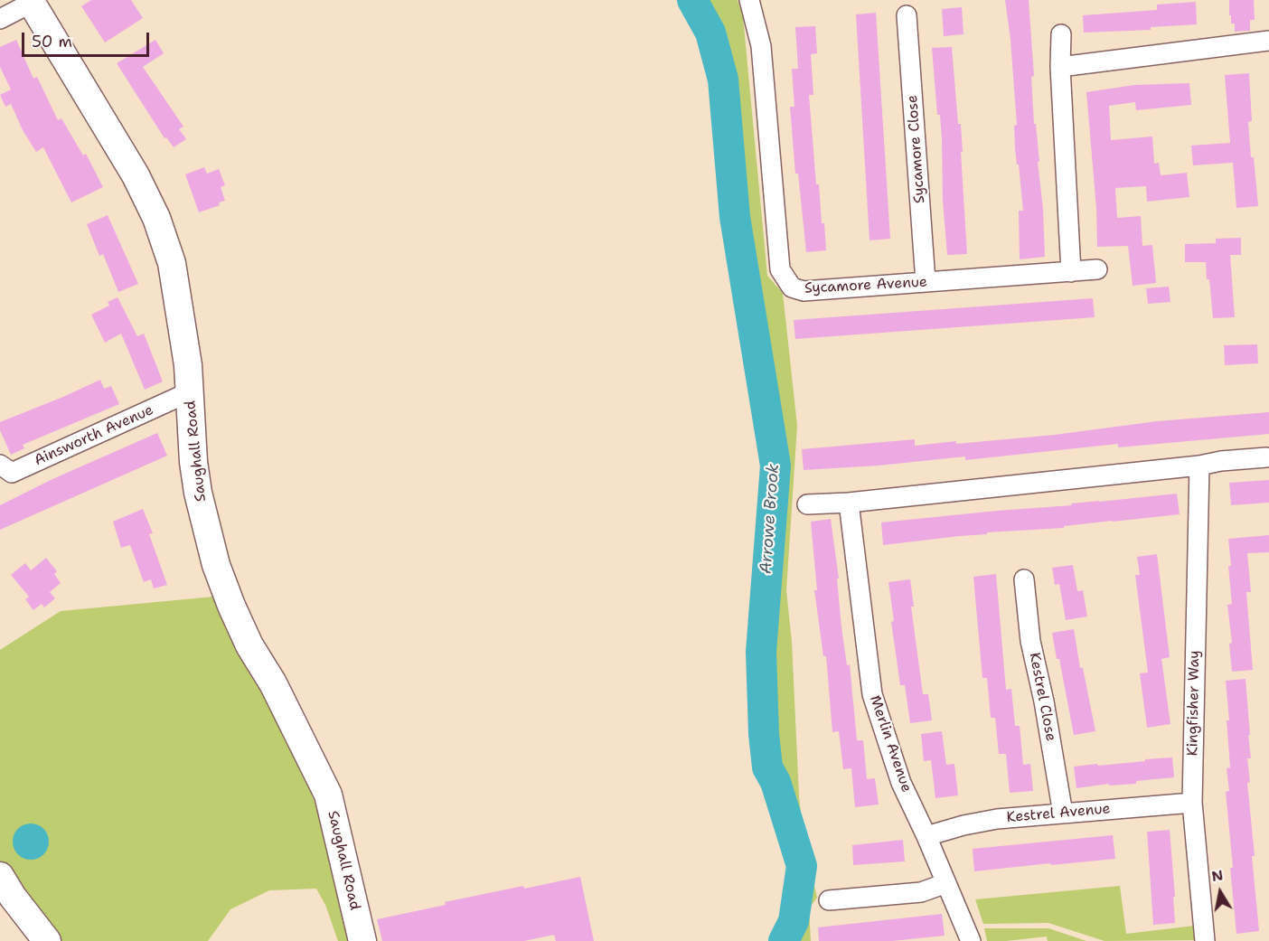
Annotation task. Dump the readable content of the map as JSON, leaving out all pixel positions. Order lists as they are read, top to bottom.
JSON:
{
  "streets": {
    "street": [
      "Sycamore Close",
      "Sycamore Avenue",
      "Ainsworth Avenue",
      "Saughall Road",
      "Kestrel Close",
      "Kingfisher Way",
      "Merlin Avenue",
      "Kestrel Avenue"
    ]
  },
  "crossings": [
    ["Sycamore Close", "Sycamore Avenue"],
    ["Ainsworth Avenue", "Saughall Road"],
    ["Kestrel Close", "Kestrel Avenue"],
    ["Kingfisher Way", "Kestrel Avenue"],
    ["Merlin Avenue", "Kestrel Avenue"]
  ],
  "water": ["Arrowe Brook"],
  "scale_bar": "50 m",
  "north": "top"
}
